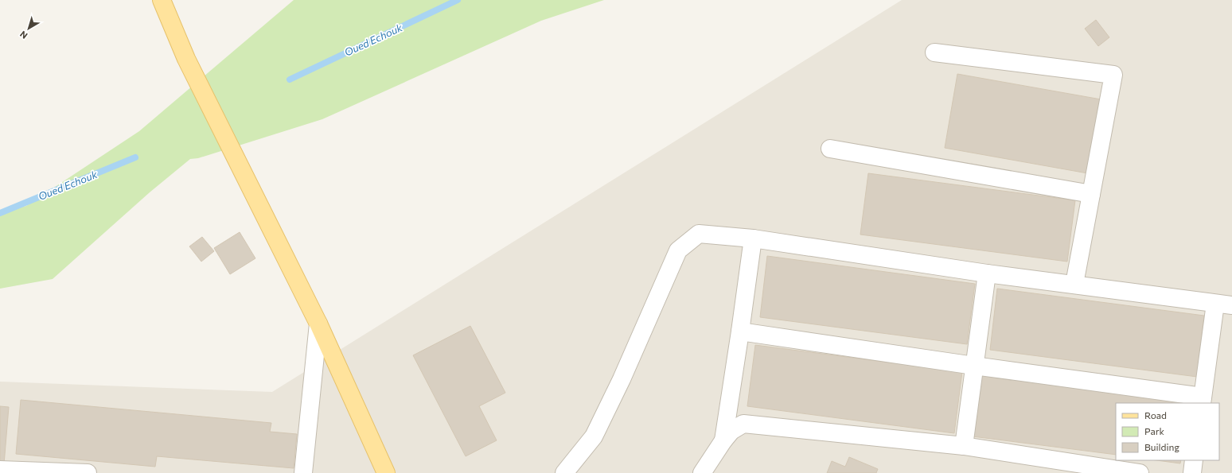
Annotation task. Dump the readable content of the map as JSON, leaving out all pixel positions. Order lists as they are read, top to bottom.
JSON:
{
  "water": ["Oued Echouk"],
  "legend": ["Road", "Park", "Building"],
  "north": "bottom left"
}
